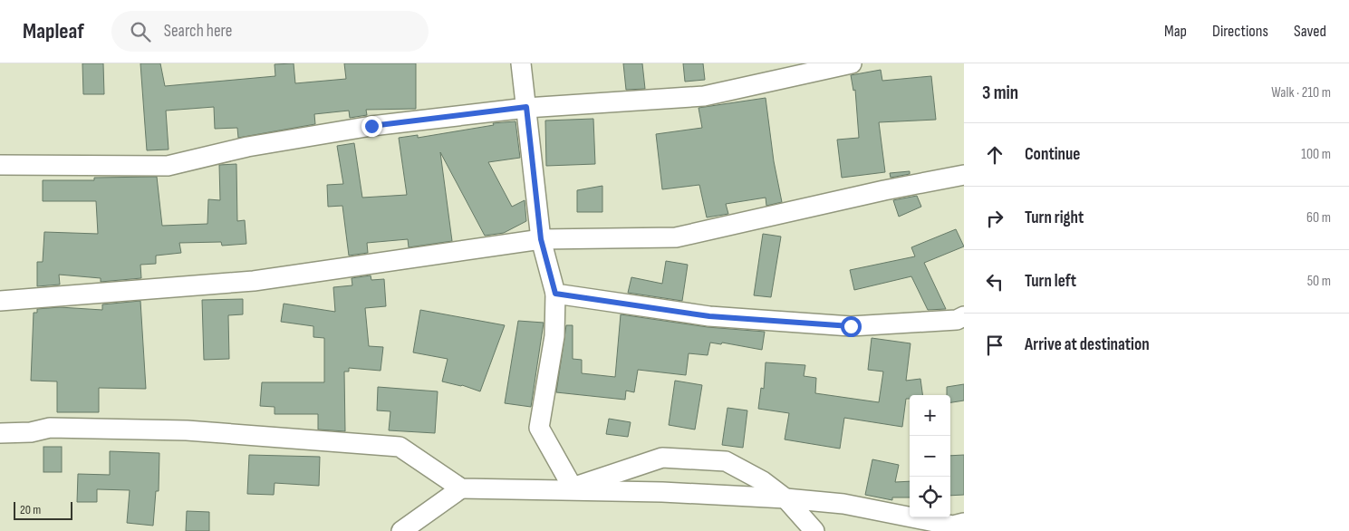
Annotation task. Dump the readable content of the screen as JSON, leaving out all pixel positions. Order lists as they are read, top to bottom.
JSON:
{
  "scale_bar": "20 m",
  "page": {
    "header": "Mapleaf",
    "search": "Search here",
    "nav": ["Map", "Directions", "Saved"],
    "heading": ["3 min", "Walk · 210 m"],
    "list": [
      ["Continue", "100 m"],
      ["Turn right", "60 m"],
      ["Turn left", "50 m"],
      "Arrive at destination"
    ],
    "map_buttons": ["+", "−"],
    "scale": "20 m"
  }
}
